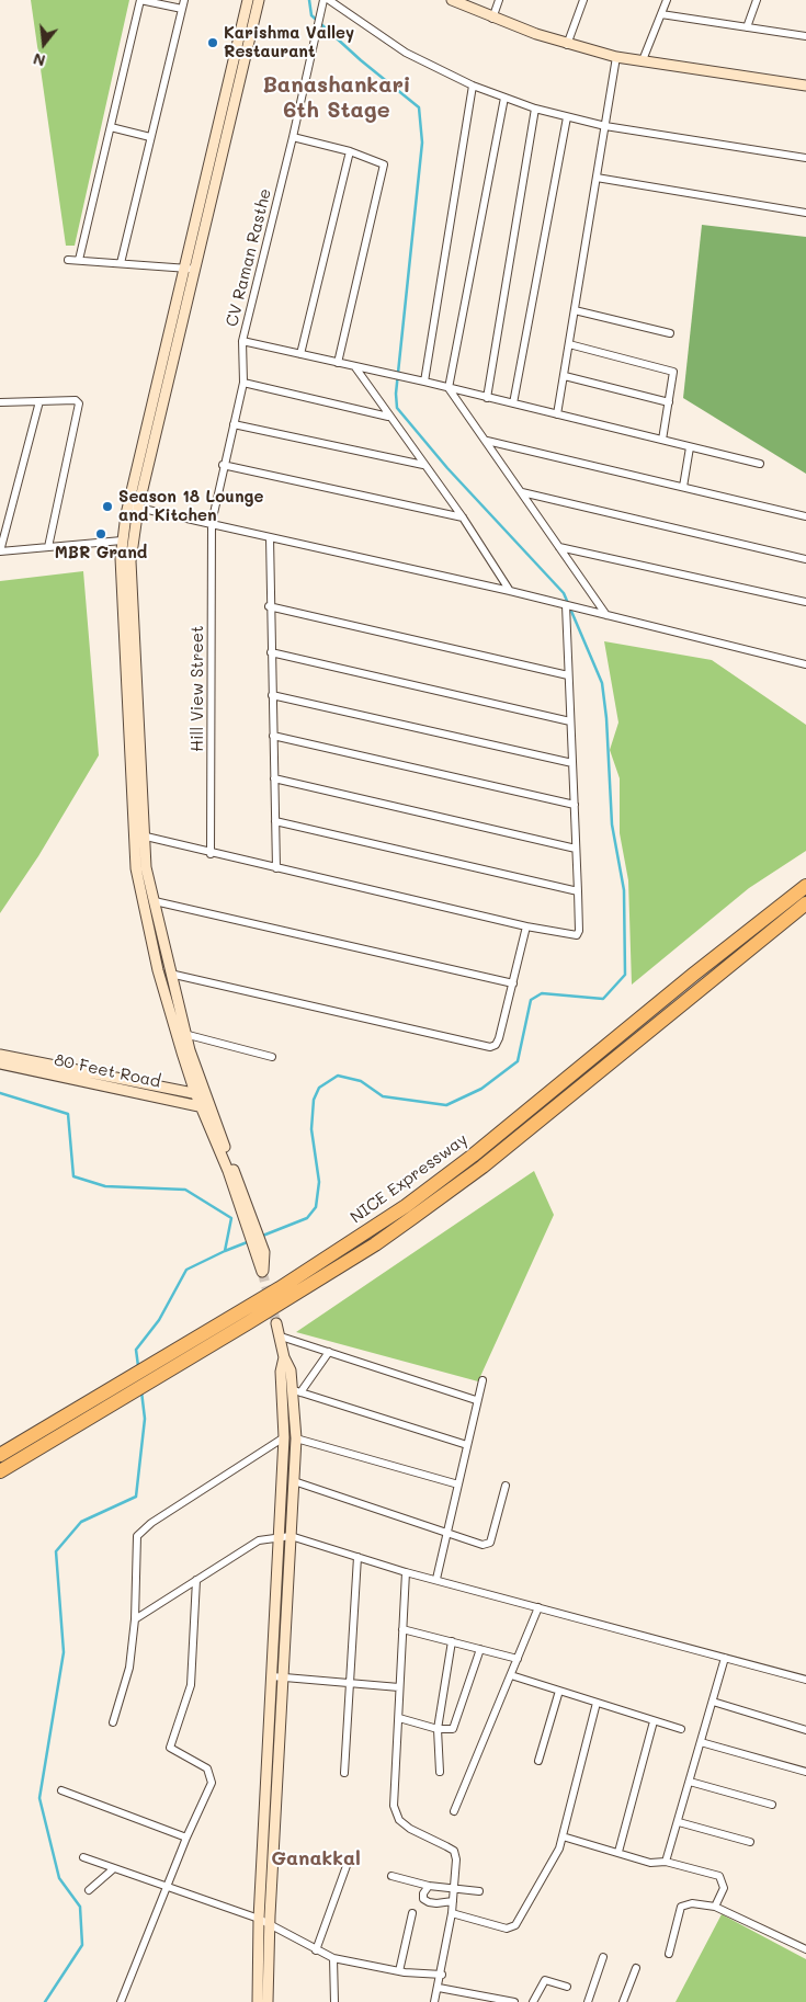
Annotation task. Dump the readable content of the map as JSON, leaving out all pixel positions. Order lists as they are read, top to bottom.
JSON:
{
  "streets": {
    "highway": ["NICE Expressway"],
    "main road": ["80 Feet Road"],
    "street": ["CV Raman Rasthe", "Hill View Street"]
  },
  "crossings": [
    ["CV Raman Rasthe", "Hill View Street"]
  ],
  "districts": ["Banashankari 6th Stage", "Ganakkal"],
  "places": ["Karishma Valley Restaurant", "Season 18 Lounge and Kitchen", "MBR Grand"],
  "north": "bottom"
}
